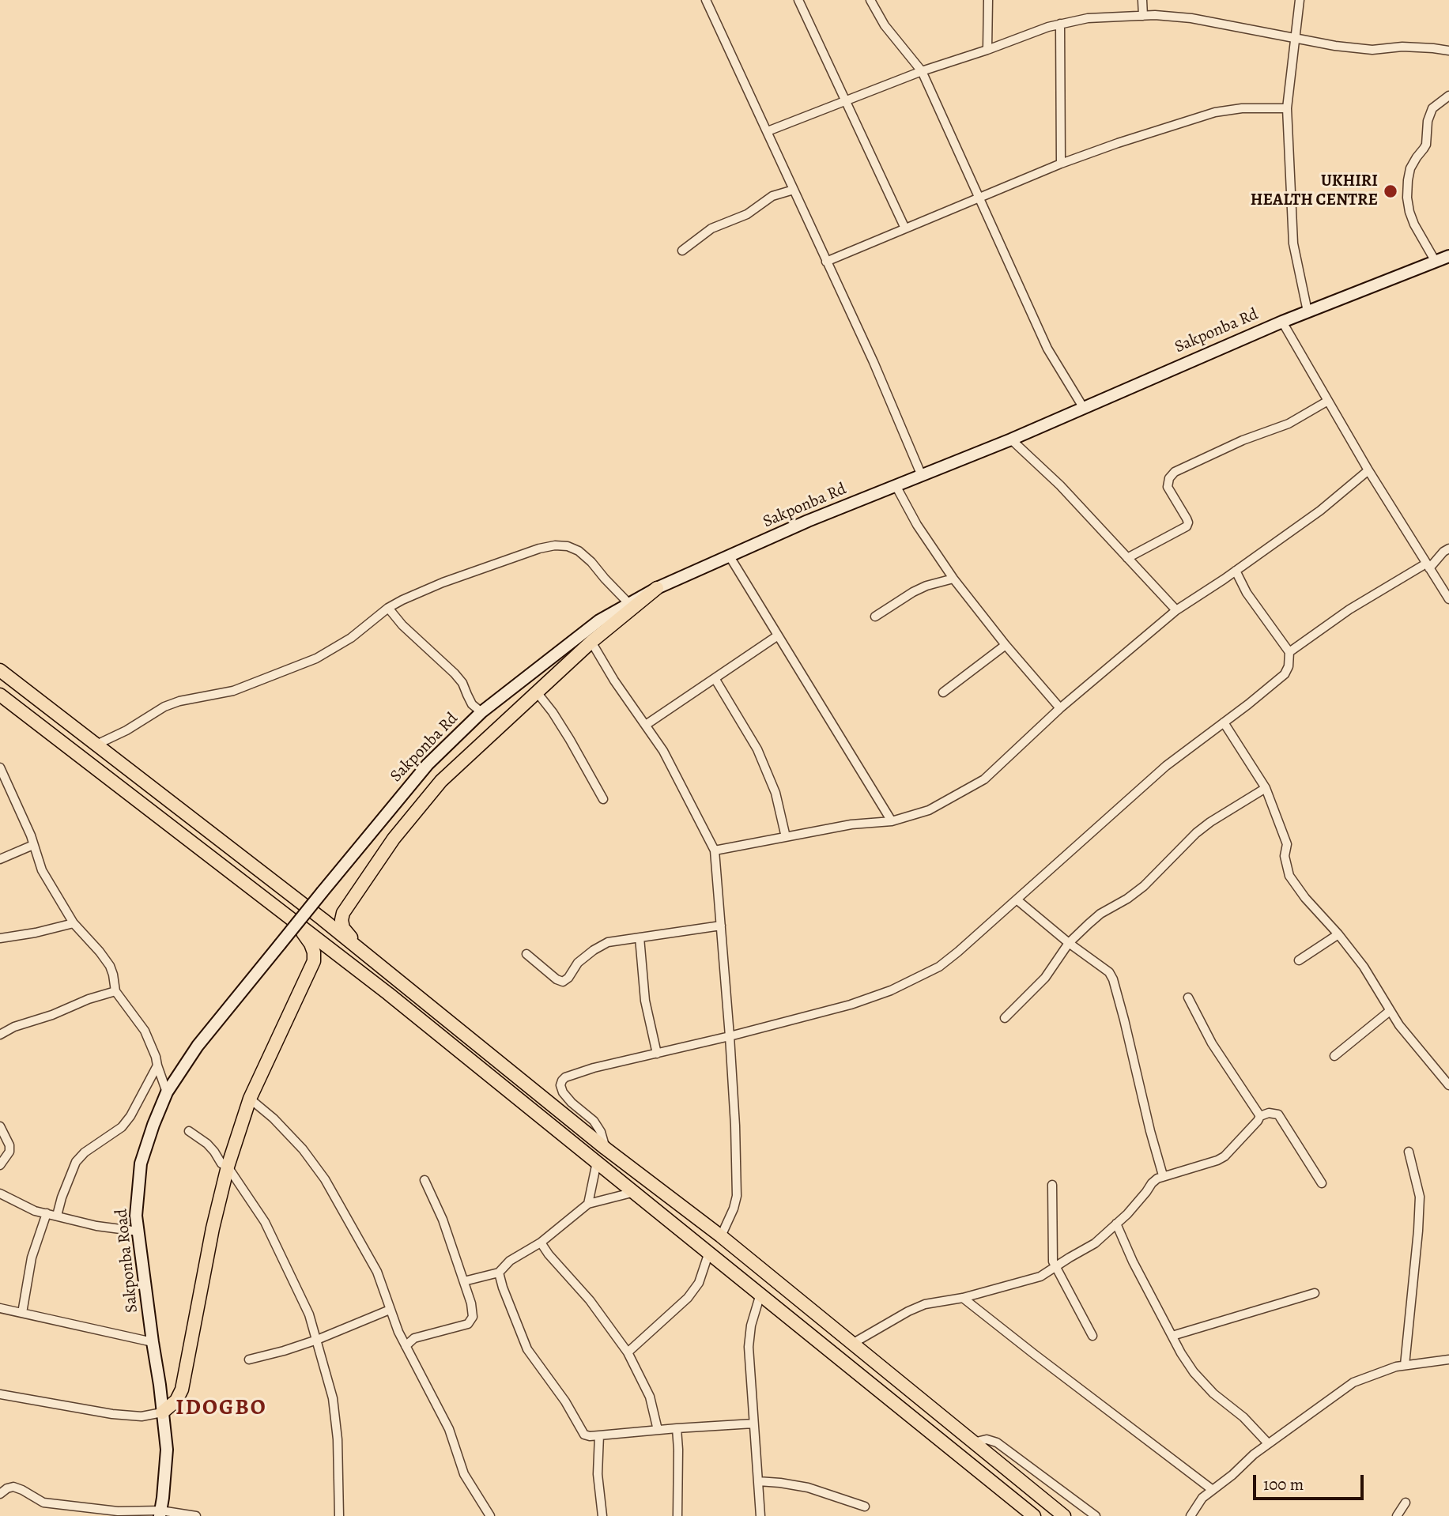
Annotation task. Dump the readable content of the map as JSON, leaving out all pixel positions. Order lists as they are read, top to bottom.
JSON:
{
  "streets": {
    "main road": ["Sakponba Rd", "Sakponba Road"]
  },
  "crossings": [
    ["Sakponba Rd", "Sakponba Road"]
  ],
  "districts": ["IDOGBO"],
  "places": ["UKHIRI HEALTH CENTRE"],
  "scale_bar": "100 m"
}
